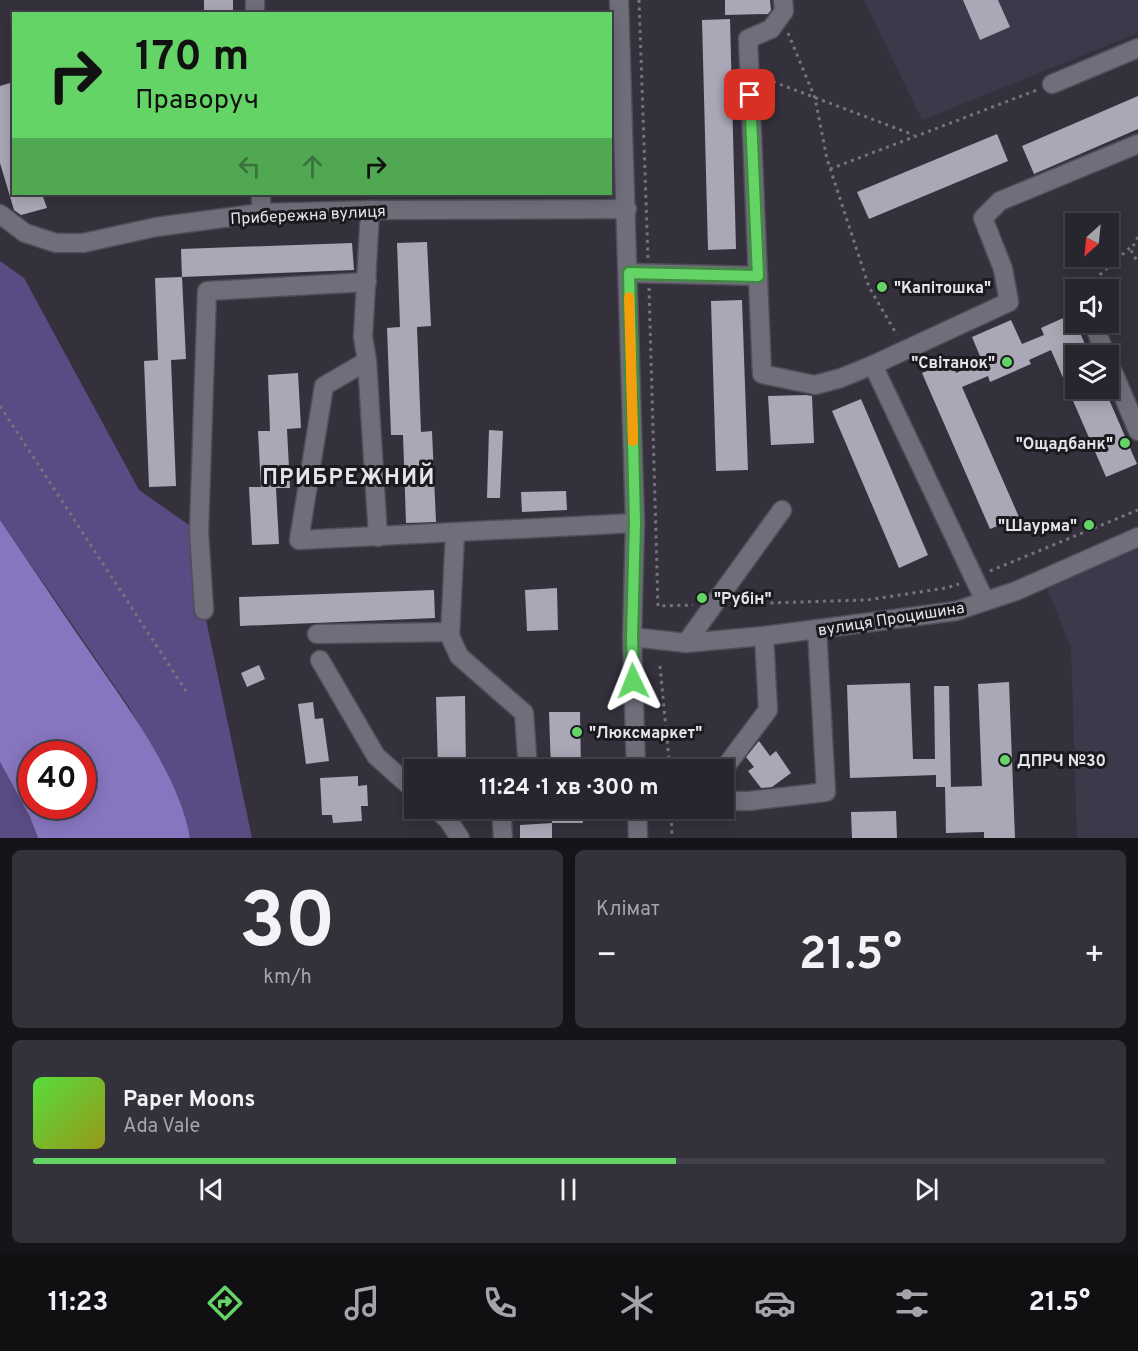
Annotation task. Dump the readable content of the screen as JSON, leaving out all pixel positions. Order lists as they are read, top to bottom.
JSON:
{
  "streets": {
    "street": ["Прибережна вулиця", "вулиця Процишина"]
  },
  "districts": ["ПРИБРЕЖНИЙ"],
  "places": [
    "\"Капітошка\"",
    "\"Світанок\"",
    "\"Ощадбанк\"",
    "\"Шаурма\"",
    "\"Рубін\"",
    "\"Люксмаркет\"",
    "ДПРЧ №30"
  ],
  "north": "bottom left",
  "page": {
    "turn": ["170 m", "Праворуч"],
    "limit": "40",
    "trip": "11:24 · 1 хв · 300 m",
    "tile": [
      ["30", "km/h"],
      "Клімат"
    ],
    "heat": ["−", "21.5°", "+"],
    "song": ["Paper Moons", "Ada Vale"],
    "tabs": ["11:23", "21.5°"]
  }
}
